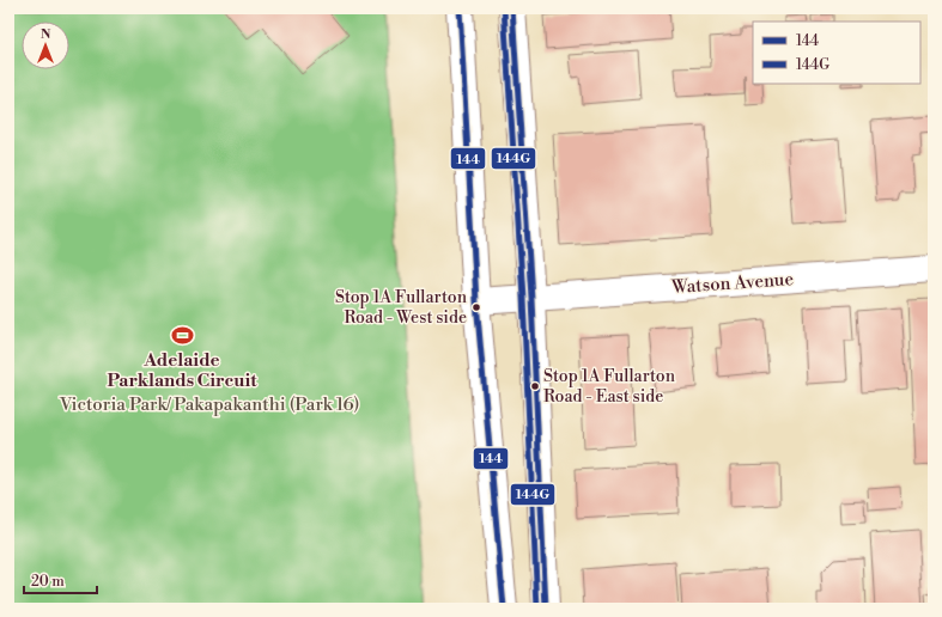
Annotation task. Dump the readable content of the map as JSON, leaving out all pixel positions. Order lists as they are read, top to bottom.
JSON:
{
  "streets": {
    "main road": ["Watson Avenue"]
  },
  "parks": ["Victoria Park/ Pakapakanthi (Park 16)"],
  "places": {
    "other": ["Stop 1A Fullarton Road - West side", "Stop 1A Fullarton Road - East side"],
    "sports": ["Adelaide Parklands Circuit"]
  },
  "lines": ["transit line 144", "transit line 144G"],
  "legend": ["144", "144G"],
  "scale_bar": "20 m",
  "north": "top"
}
